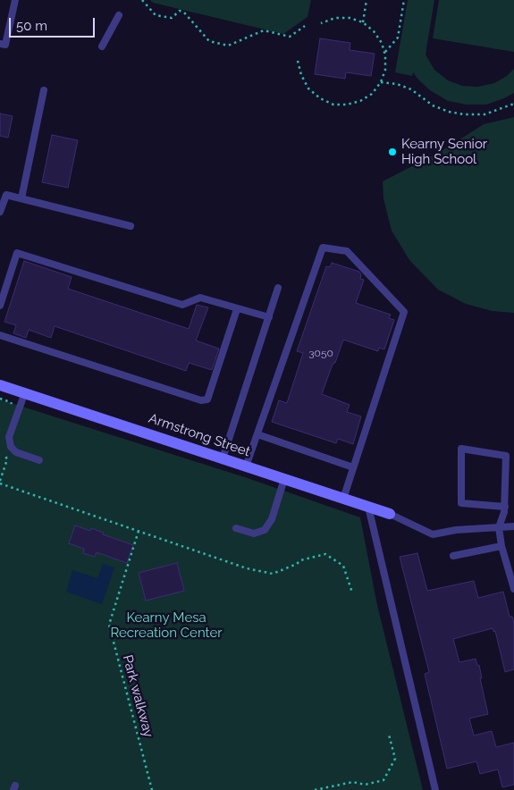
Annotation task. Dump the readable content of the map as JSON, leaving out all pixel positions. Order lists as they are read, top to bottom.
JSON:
{
  "streets": {
    "street": ["Armstrong Street"],
    "path": ["Park walkway"]
  },
  "parks": ["Kearny Mesa Recreation Center"],
  "places": ["Kearny Senior High School"],
  "house_numbers": ["3050"],
  "scale_bar": "50 m"
}
